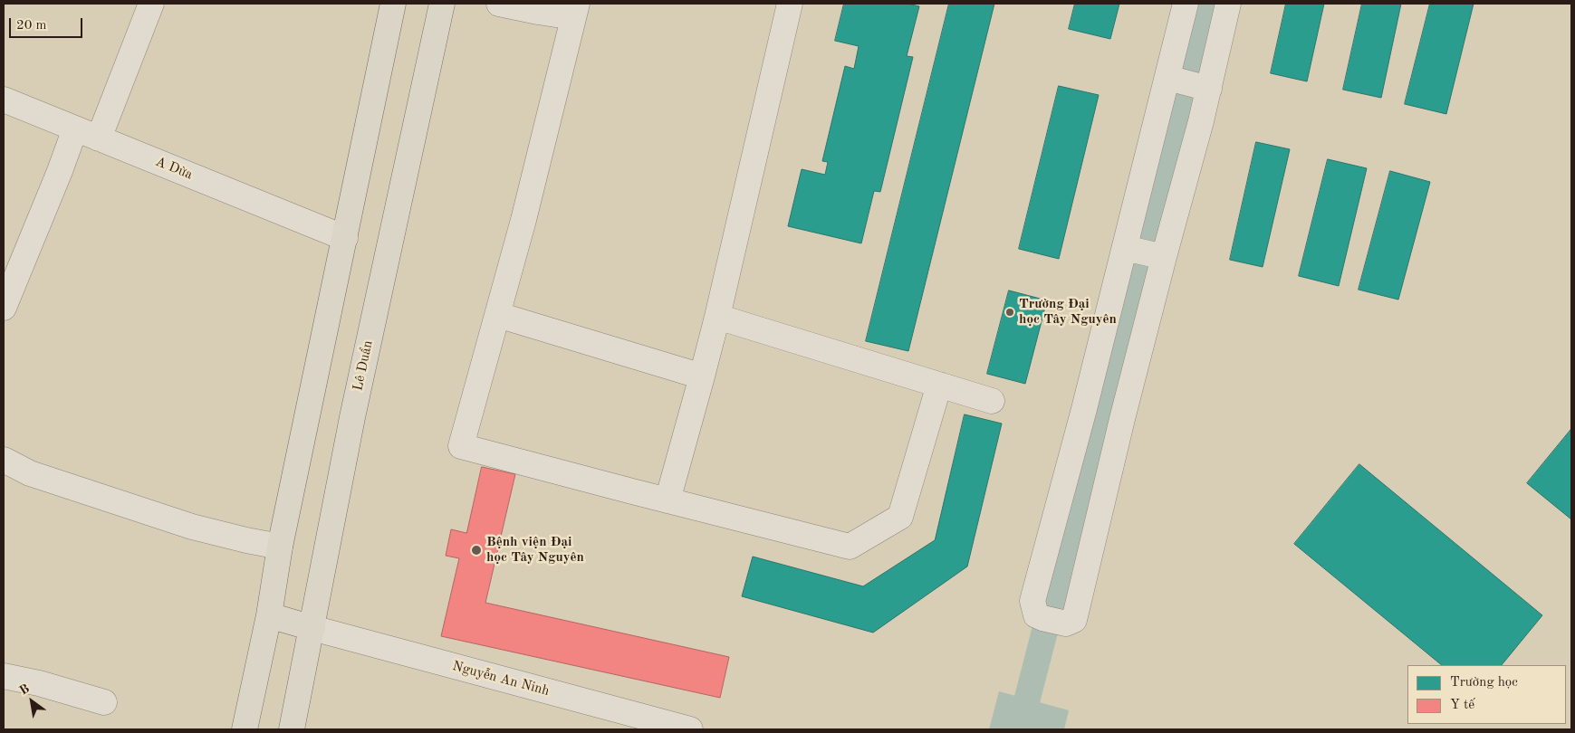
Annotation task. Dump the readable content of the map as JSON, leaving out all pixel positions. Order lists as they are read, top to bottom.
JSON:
{
  "streets": {
    "main road": ["Lê Duẩn"],
    "street": ["A Dừa", "Nguyễn An Ninh"]
  },
  "crossings": [
    ["Lê Duẩn", "Nguyễn An Ninh"]
  ],
  "places": ["Trường Đại học Tây Nguyên", "Bệnh viện Đại học Tây Nguyên"],
  "legend": ["Trường học", "Y tế"],
  "scale_bar": "20 m",
  "north": "top left"
}
